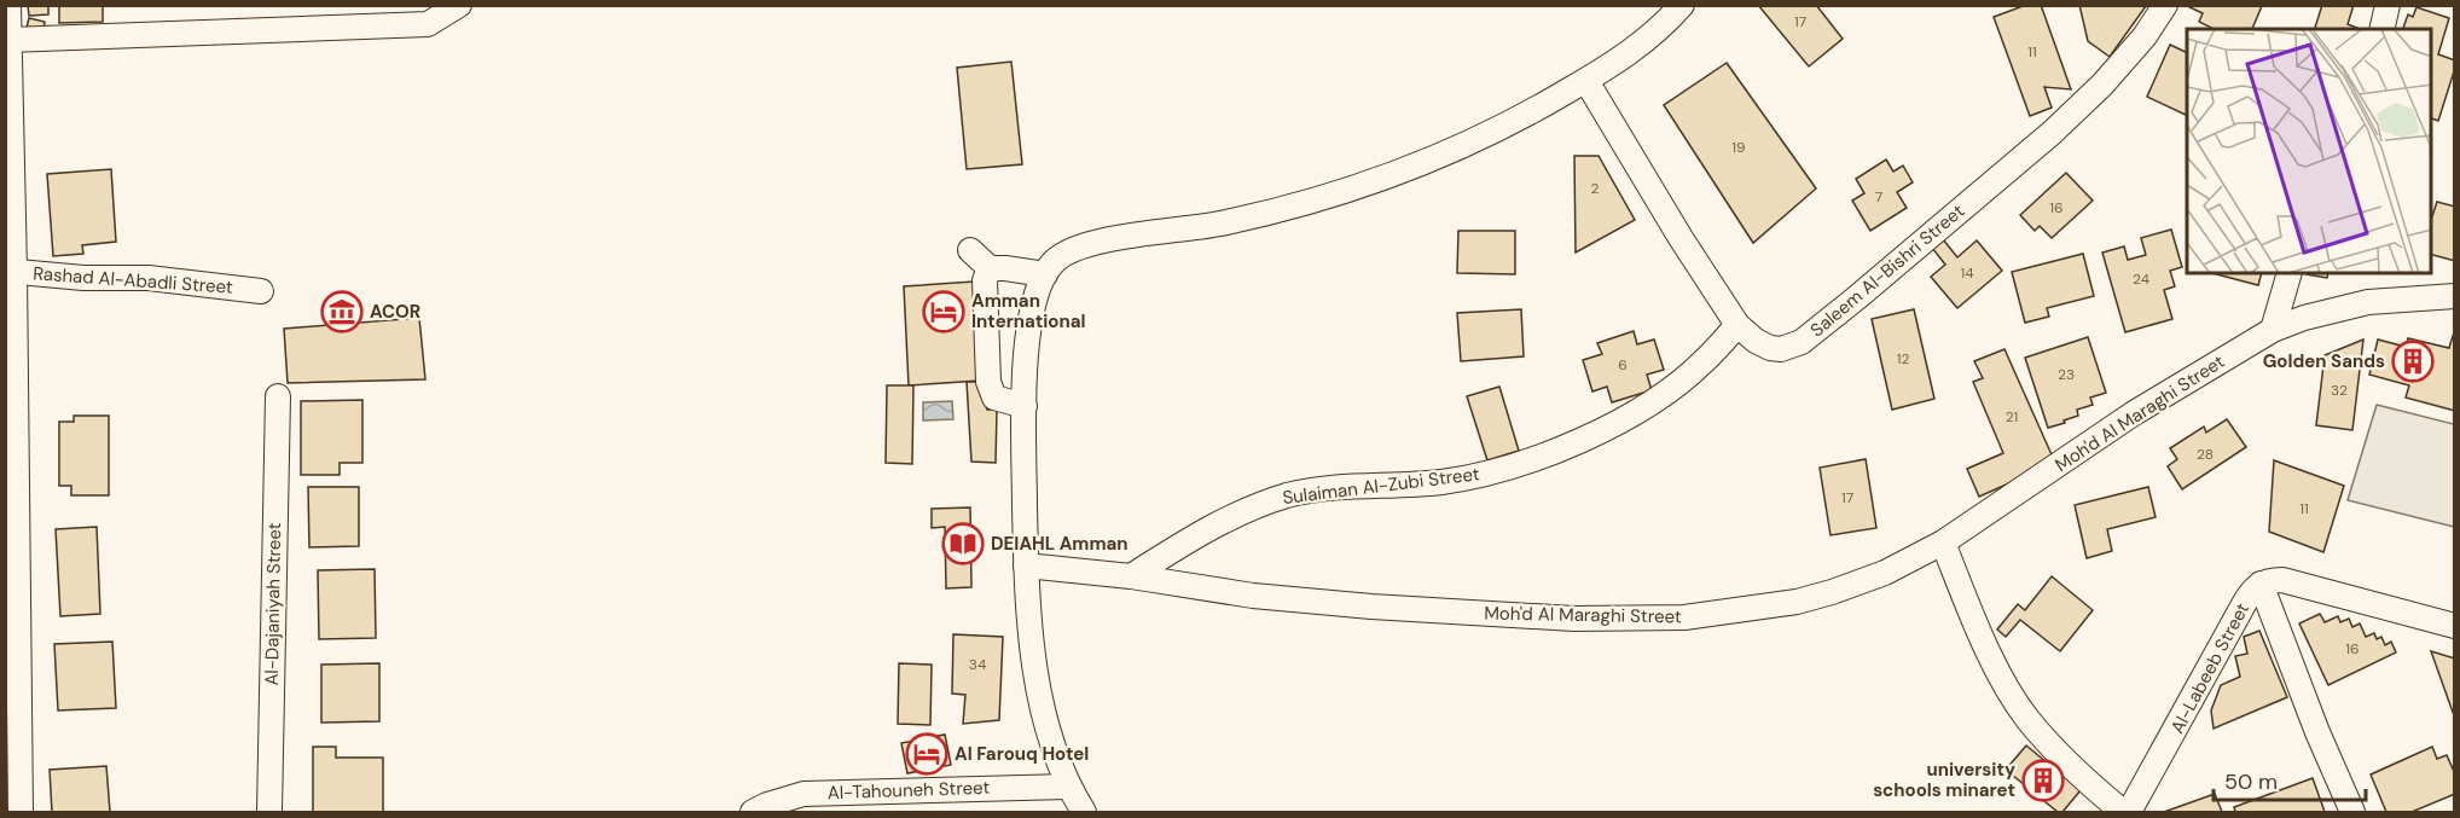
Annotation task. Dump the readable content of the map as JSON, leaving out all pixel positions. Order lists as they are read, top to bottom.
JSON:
{
  "streets": {
    "street": [
      "Saleem Al-Bishri Street",
      "Rashad Al-Abadli Street",
      "Moh'd Al Maraghi Street",
      "Sulaiman Al-Zubi Street",
      "Al-Dajaniyah Street",
      "Al-Labeeb Street",
      "Al-Tahouneh Street"
    ]
  },
  "crossings": [
    ["Saleem Al-Bishri Street", "Sulaiman Al-Zubi Street"],
    ["Moh'd Al Maraghi Street", "Sulaiman Al-Zubi Street"]
  ],
  "places": {
    "museum": ["ACOR"],
    "hotel": ["Amman International", "Al Farouq Hotel"],
    "building": ["Golden Sands", "university schools minaret"],
    "library": ["DEIAHL Amman"]
  },
  "house_numbers": [
    "17",
    "11",
    "19",
    "2",
    "7",
    "16",
    "14",
    "24",
    "12",
    "6",
    "23",
    "32",
    "21",
    "28",
    "17",
    "11",
    "16",
    "34"
  ],
  "scale_bar": "50 m"
}
